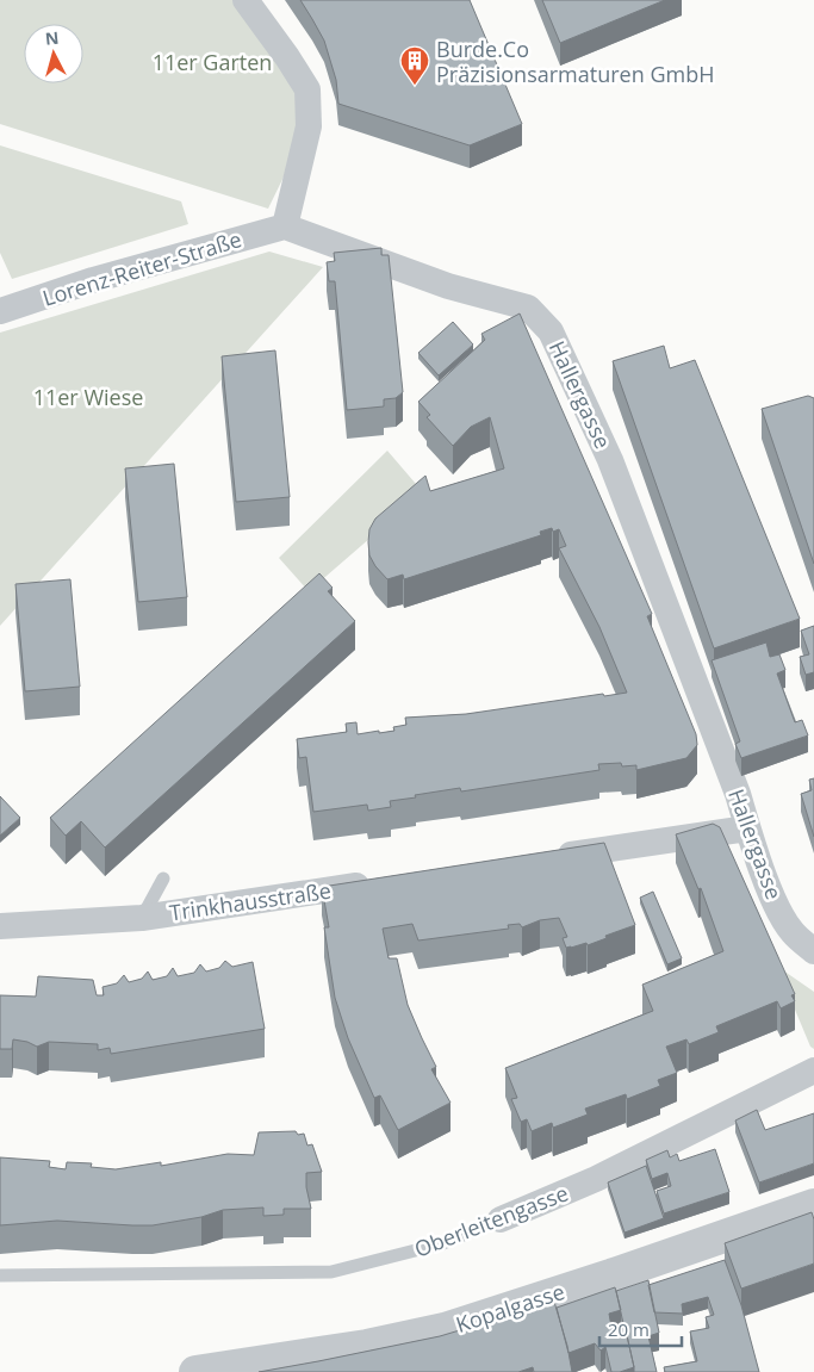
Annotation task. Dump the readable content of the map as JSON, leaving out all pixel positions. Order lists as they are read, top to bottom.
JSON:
{
  "streets": {
    "street": [
      "Lorenz-Reiter-Straße",
      "Hallergasse",
      "Trinkhausstraße",
      "Oberleitengasse",
      "Kopalgasse"
    ]
  },
  "crossings": [
    ["Lorenz-Reiter-Straße", "Hallergasse"]
  ],
  "parks": ["11er Garten", "11er Wiese"],
  "places": {
    "building": ["Burde.Co Präzisionsarmaturen GmbH"]
  },
  "scale_bar": "20 m",
  "north": "top"
}
